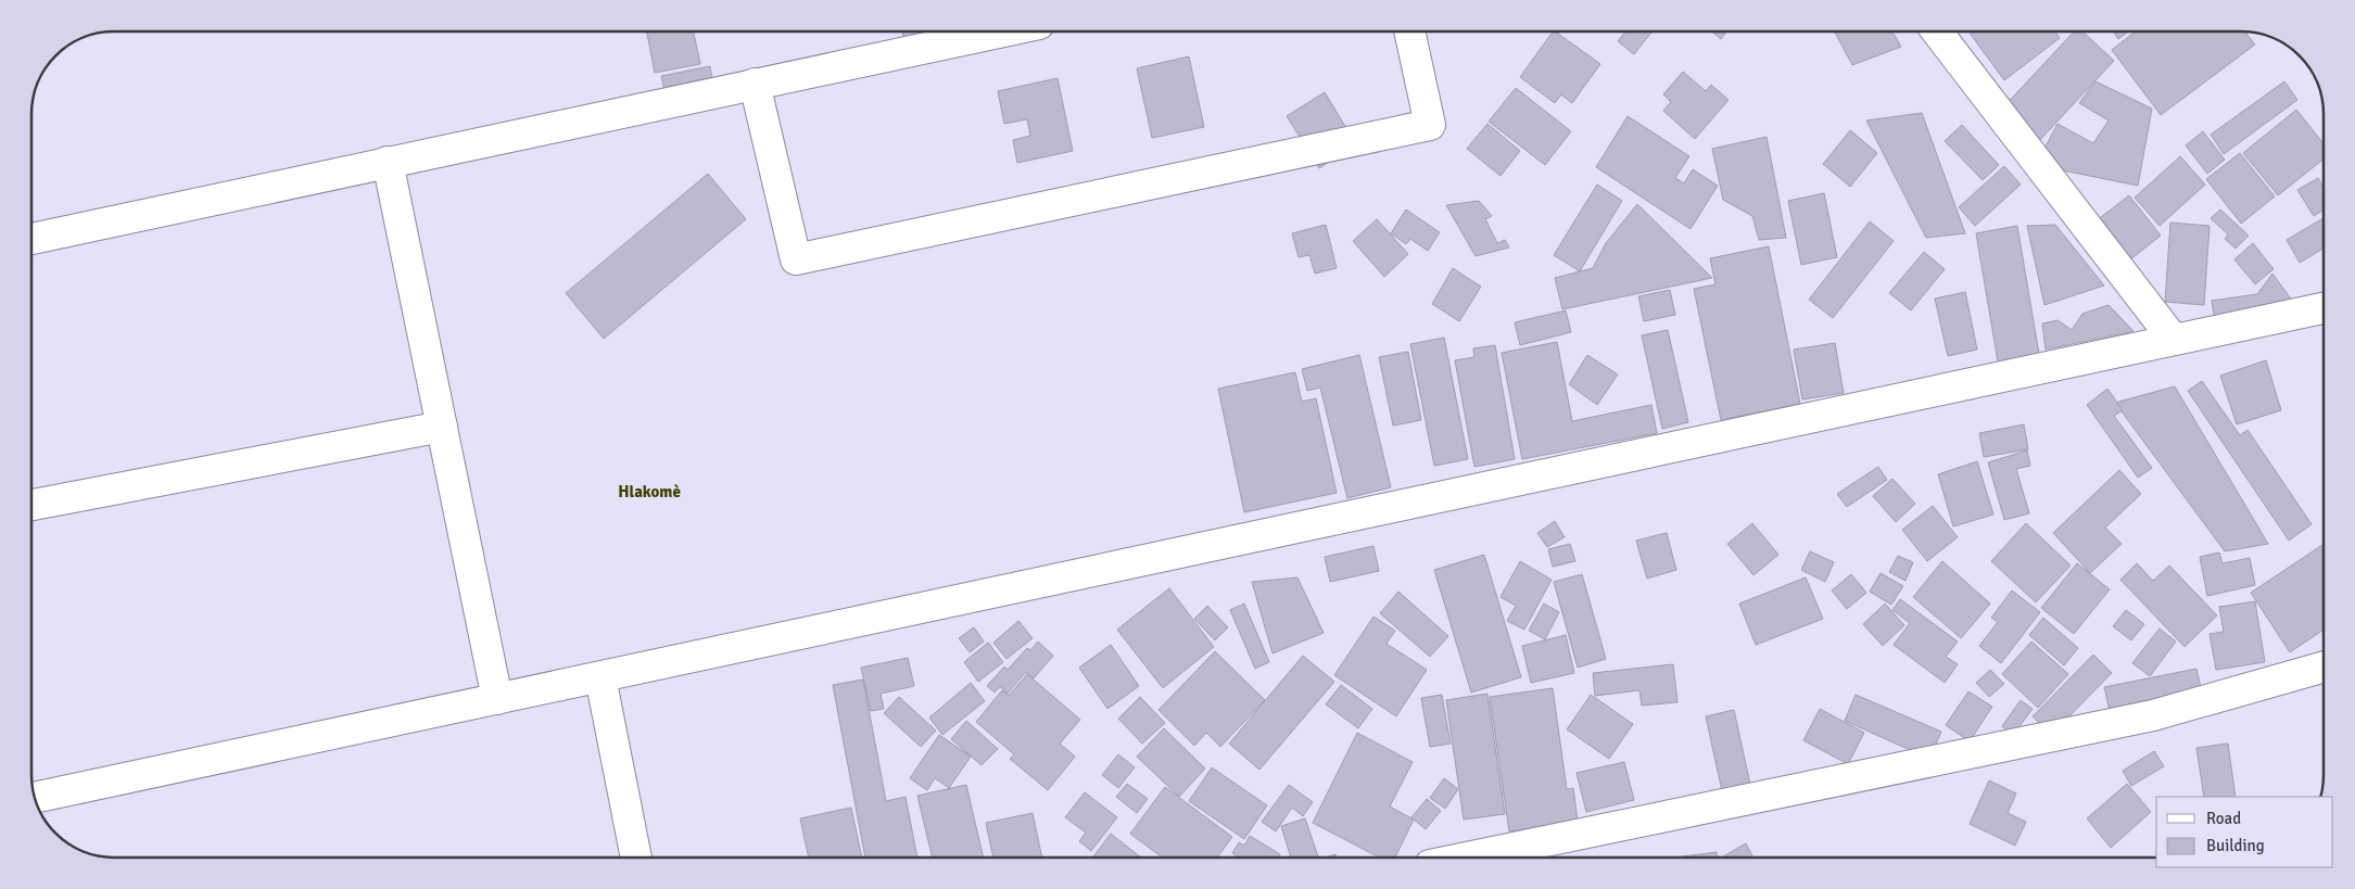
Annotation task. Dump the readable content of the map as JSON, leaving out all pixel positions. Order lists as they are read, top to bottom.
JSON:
{
  "districts": ["Hlakomè"],
  "legend": ["Road", "Building"]
}
